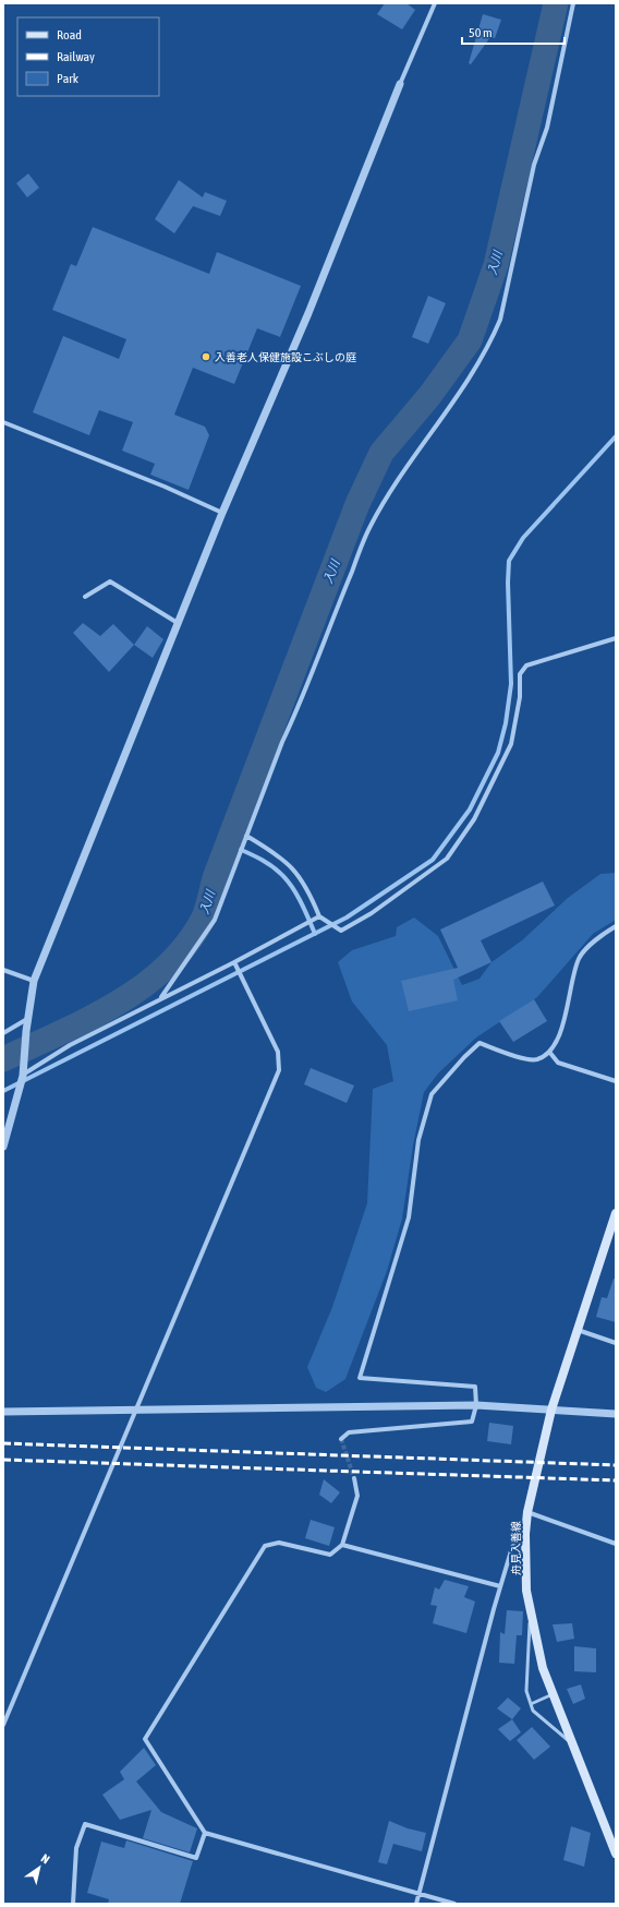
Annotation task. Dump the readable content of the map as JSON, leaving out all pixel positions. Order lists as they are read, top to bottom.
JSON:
{
  "streets": {
    "main road": ["舟見入善線"]
  },
  "water": ["入川"],
  "places": ["入善老人保健施設こぶしの庭"],
  "legend": ["Road", "Railway", "Park"],
  "scale_bar": "50 m",
  "north": "top right"
}
